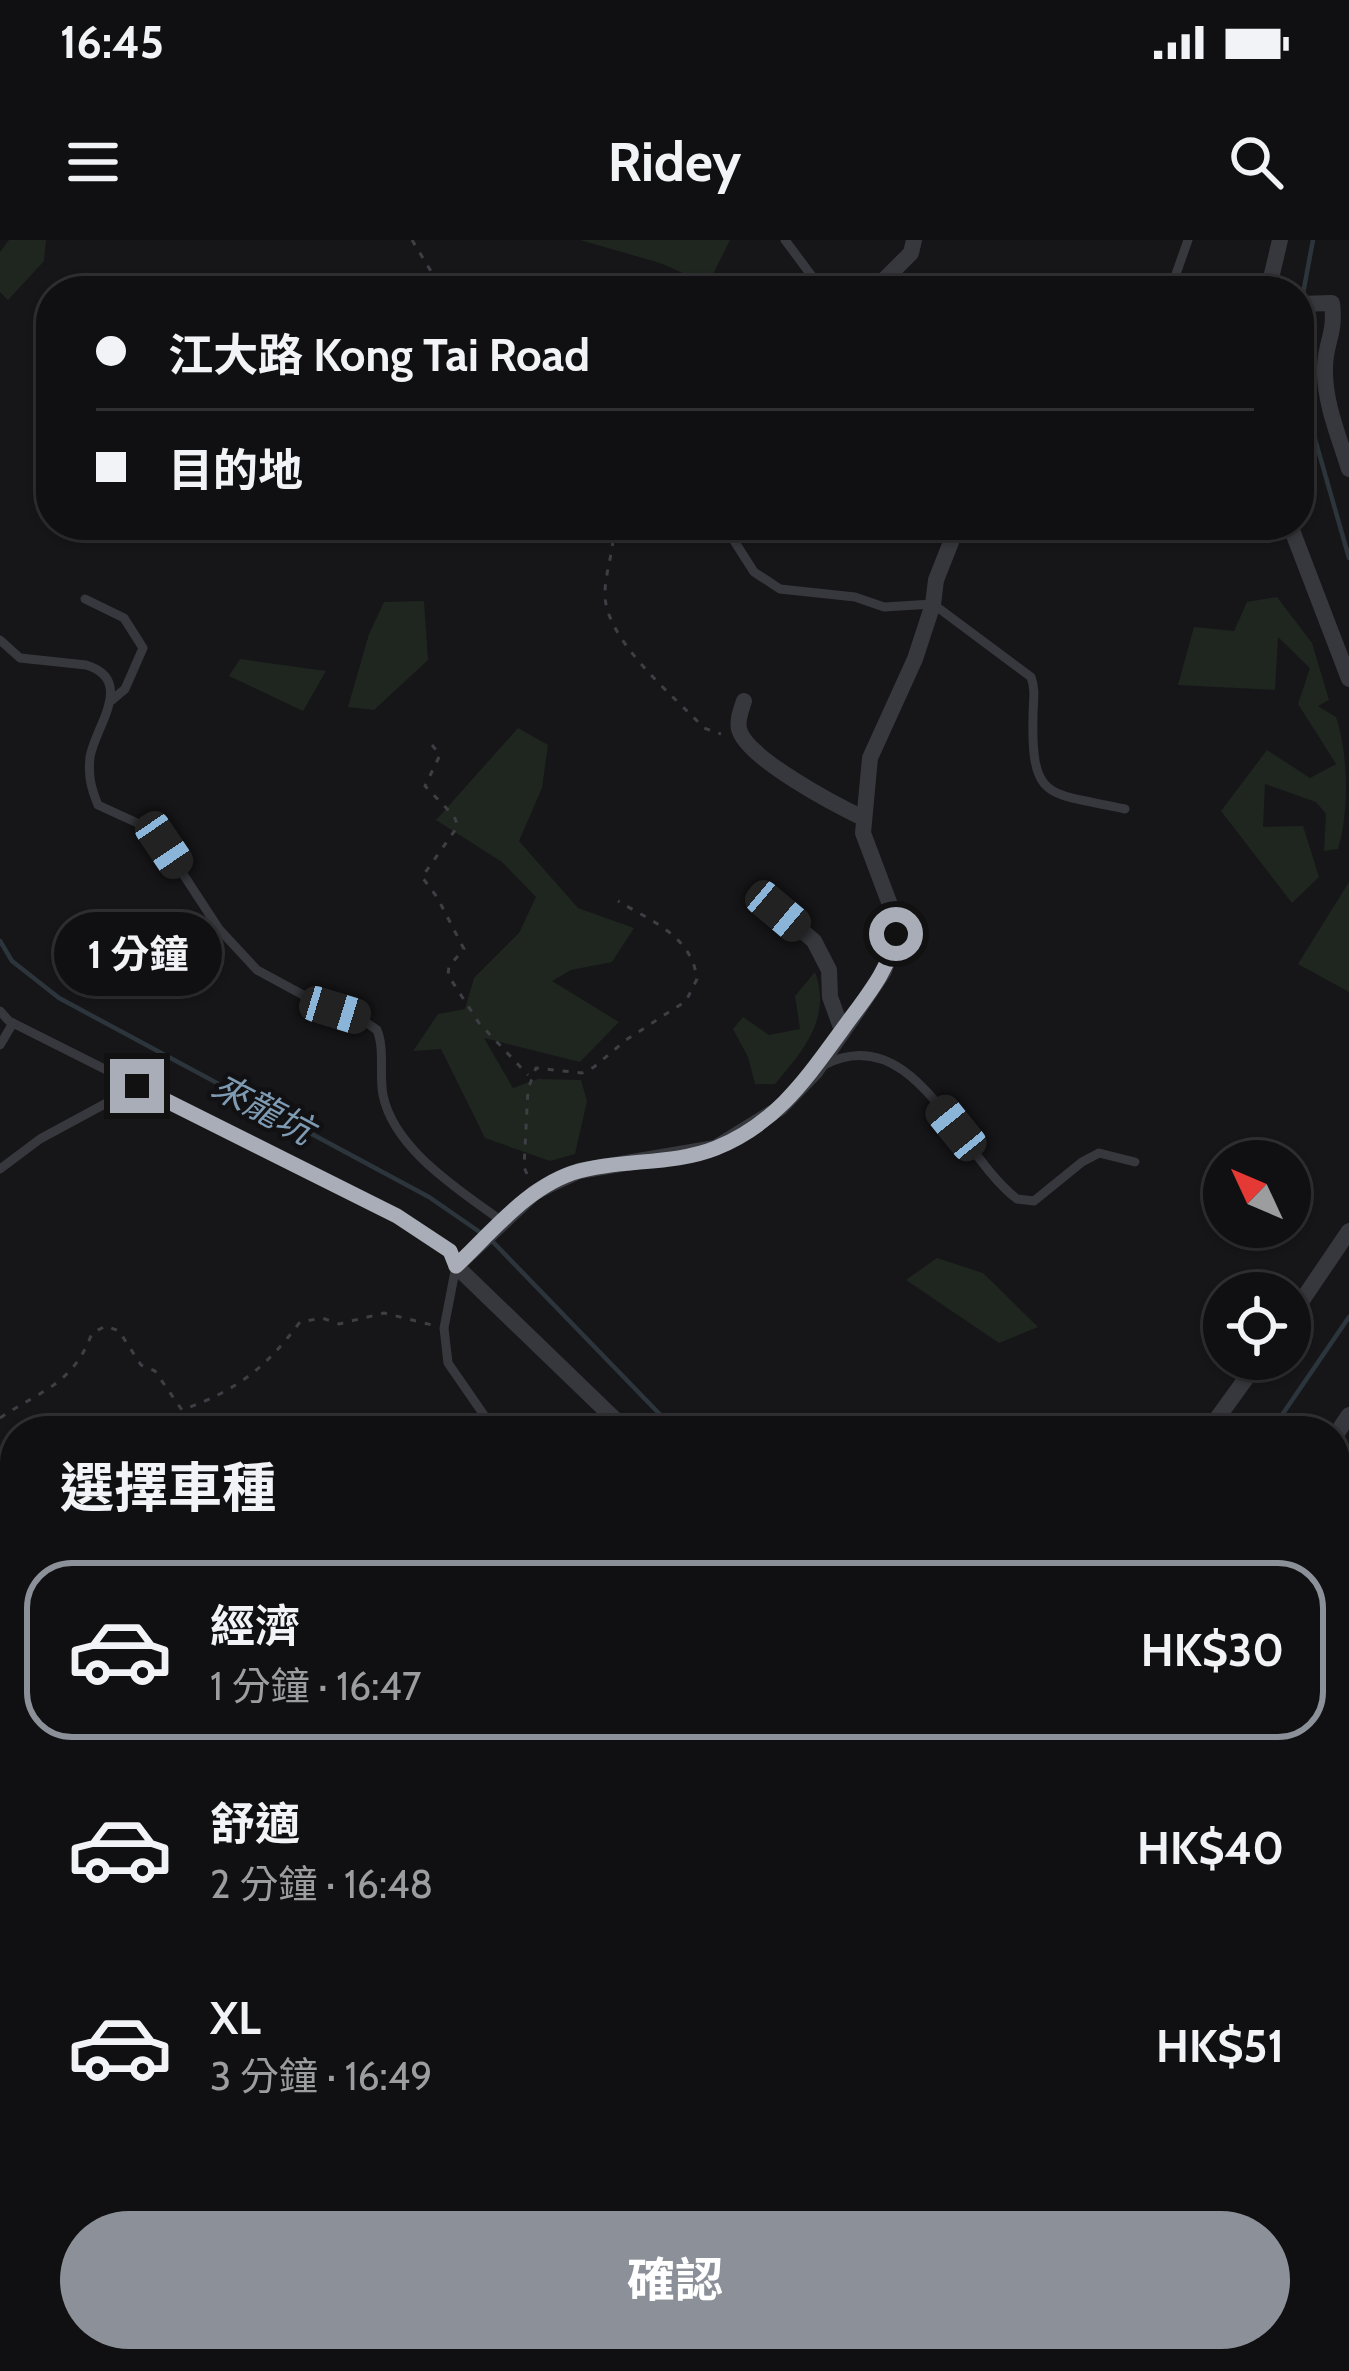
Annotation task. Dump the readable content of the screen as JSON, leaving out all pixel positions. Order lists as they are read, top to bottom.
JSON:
{
  "water": ["來龍坑"],
  "north": "top left",
  "page": {
    "status": "16:45",
    "header": "Ridey",
    "banner": ["江大路 Kong Tai Road", "目的地"],
    "bubble": "1 分鐘",
    "heading": "選擇車種",
    "list": [
      {
        "name": "經濟",
        "note": "1 分鐘 · 16:47",
        "value": "HK$30"
      },
      {
        "name": "舒適",
        "note": "2 分鐘 · 16:48",
        "value": "HK$40"
      },
      {
        "name": "XL",
        "note": "3 分鐘 · 16:49",
        "value": "HK$51"
      }
    ],
    "buttons": "確認"
  }
}
